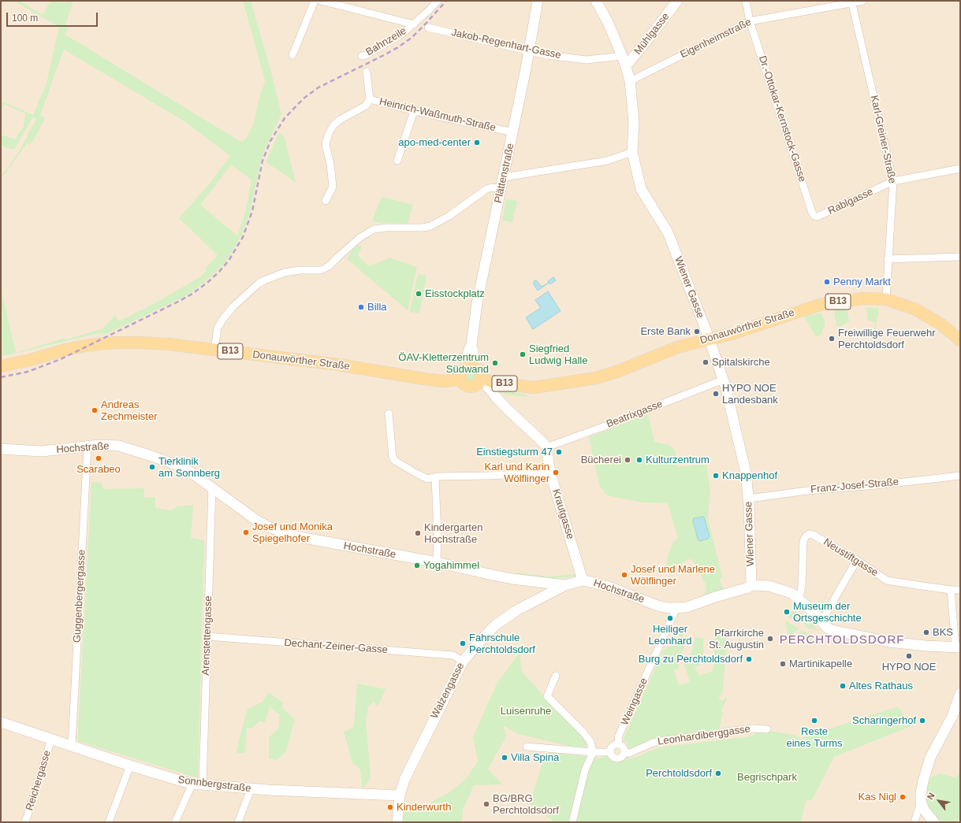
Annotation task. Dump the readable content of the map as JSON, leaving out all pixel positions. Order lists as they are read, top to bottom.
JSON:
{
  "streets": {
    "main road": [
      "Mühlgasse",
      "Plättenstraße",
      "Wiener Gasse",
      "B13",
      "Donauwörther Straße",
      "Hochstraße",
      "Krautgasse",
      "Walzengasse",
      "Sonnbergstraße"
    ],
    "street": [
      "Eigenheimstraße",
      "Bahnzeile",
      "Jakob-Regenhart-Gasse",
      "Heinrich-Waßmuth-Straße",
      "Dr.-Ottokar-Kernstock-Gasse",
      "Karl-Greiner-Straße",
      "Rablgasse",
      "Beatrixgasse",
      "Franz-Josef-Straße",
      "Neustiftgasse",
      "Guggenbergergasse",
      "Arenstettengasse",
      "Dechant-Zeiner-Gasse",
      "Weingasse",
      "Leonhardiberggasse",
      "Reichergasse"
    ]
  },
  "crossings": [
    ["Mühlgasse", "Jakob-Regenhart-Gasse"],
    ["Mühlgasse", "Wiener Gasse"],
    ["Eigenheimstraße", "Dr.-Ottokar-Kernstock-Gasse"],
    ["Eigenheimstraße", "Karl-Greiner-Straße"],
    ["Eigenheimstraße", "Wiener Gasse"],
    ["Jakob-Regenhart-Gasse", "Plättenstraße"],
    ["Jakob-Regenhart-Gasse", "Wiener Gasse"],
    ["Heinrich-Waßmuth-Straße", "Plättenstraße"],
    ["Dr.-Ottokar-Kernstock-Gasse", "Rablgasse"],
    ["Karl-Greiner-Straße", "Rablgasse"],
    ["Karl-Greiner-Straße", "Donauwörther Straße"],
    ["Plättenstraße", "Donauwörther Straße"],
    ["Wiener Gasse", "Donauwörther Straße"],
    ["Wiener Gasse", "Beatrixgasse"],
    ["Wiener Gasse", "Hochstraße"],
    ["Wiener Gasse", "Franz-Josef-Straße"],
    ["Beatrixgasse", "Krautgasse"],
    ["Hochstraße", "Krautgasse"],
    ["Hochstraße", "Guggenbergergasse"],
    ["Hochstraße", "Arenstettengasse"],
    ["Hochstraße", "Walzengasse"],
    ["Hochstraße", "Weingasse"],
    ["Guggenbergergasse", "Sonnbergstraße"],
    ["Arenstettengasse", "Dechant-Zeiner-Gasse"],
    ["Arenstettengasse", "Sonnbergstraße"],
    ["Dechant-Zeiner-Gasse", "Walzengasse"],
    ["Walzengasse", "Sonnbergstraße"],
    ["Weingasse", "Leonhardiberggasse"],
    ["Reichergasse", "Sonnbergstraße"]
  ],
  "districts": ["PERCHTOLDSDORF"],
  "parks": ["Luisenruhe", "Begrischpark"],
  "places": [
    "apo-med-center",
    "Penny Markt",
    "Eisstockplatz",
    "Billa",
    "Erste Bank",
    "Freiwillige Feuerwehr Perchtoldsdorf",
    "Siegfried Ludwig Halle",
    "Spitalskirche",
    "ÖAV-Kletterzentrum Südwand",
    "HYPO NOE Landesbank",
    "Andreas Zechmeister",
    "Einstiegsturm 47",
    "Scarabeo",
    "Bücherei",
    "Kulturzentrum",
    "Tierklinik am Sonnberg",
    "Karl und Karin Wölflinger",
    "Knappenhof",
    "Josef und Monika Spiegelhofer",
    "Kindergarten Hochstraße",
    "Yogahimmel",
    "Josef und Marlene Wölflinger",
    "Museum der Ortsgeschichte",
    "Heiliger Leonhard",
    "BKS",
    "Pfarrkirche St. Augustin",
    "Fahrschule Perchtoldsdorf",
    "HYPO NOE",
    "Burg zu Perchtoldsdorf",
    "Martinikapelle",
    "Altes Rathaus",
    "Reste eines Turms",
    "Scharingerhof",
    "Villa Spina",
    "Perchtoldsdorf",
    "Kas Nigl",
    "BG/BRG Perchtoldsdorf",
    "Kinderwurth"
  ],
  "scale_bar": "100 m",
  "north": "top left"
}
